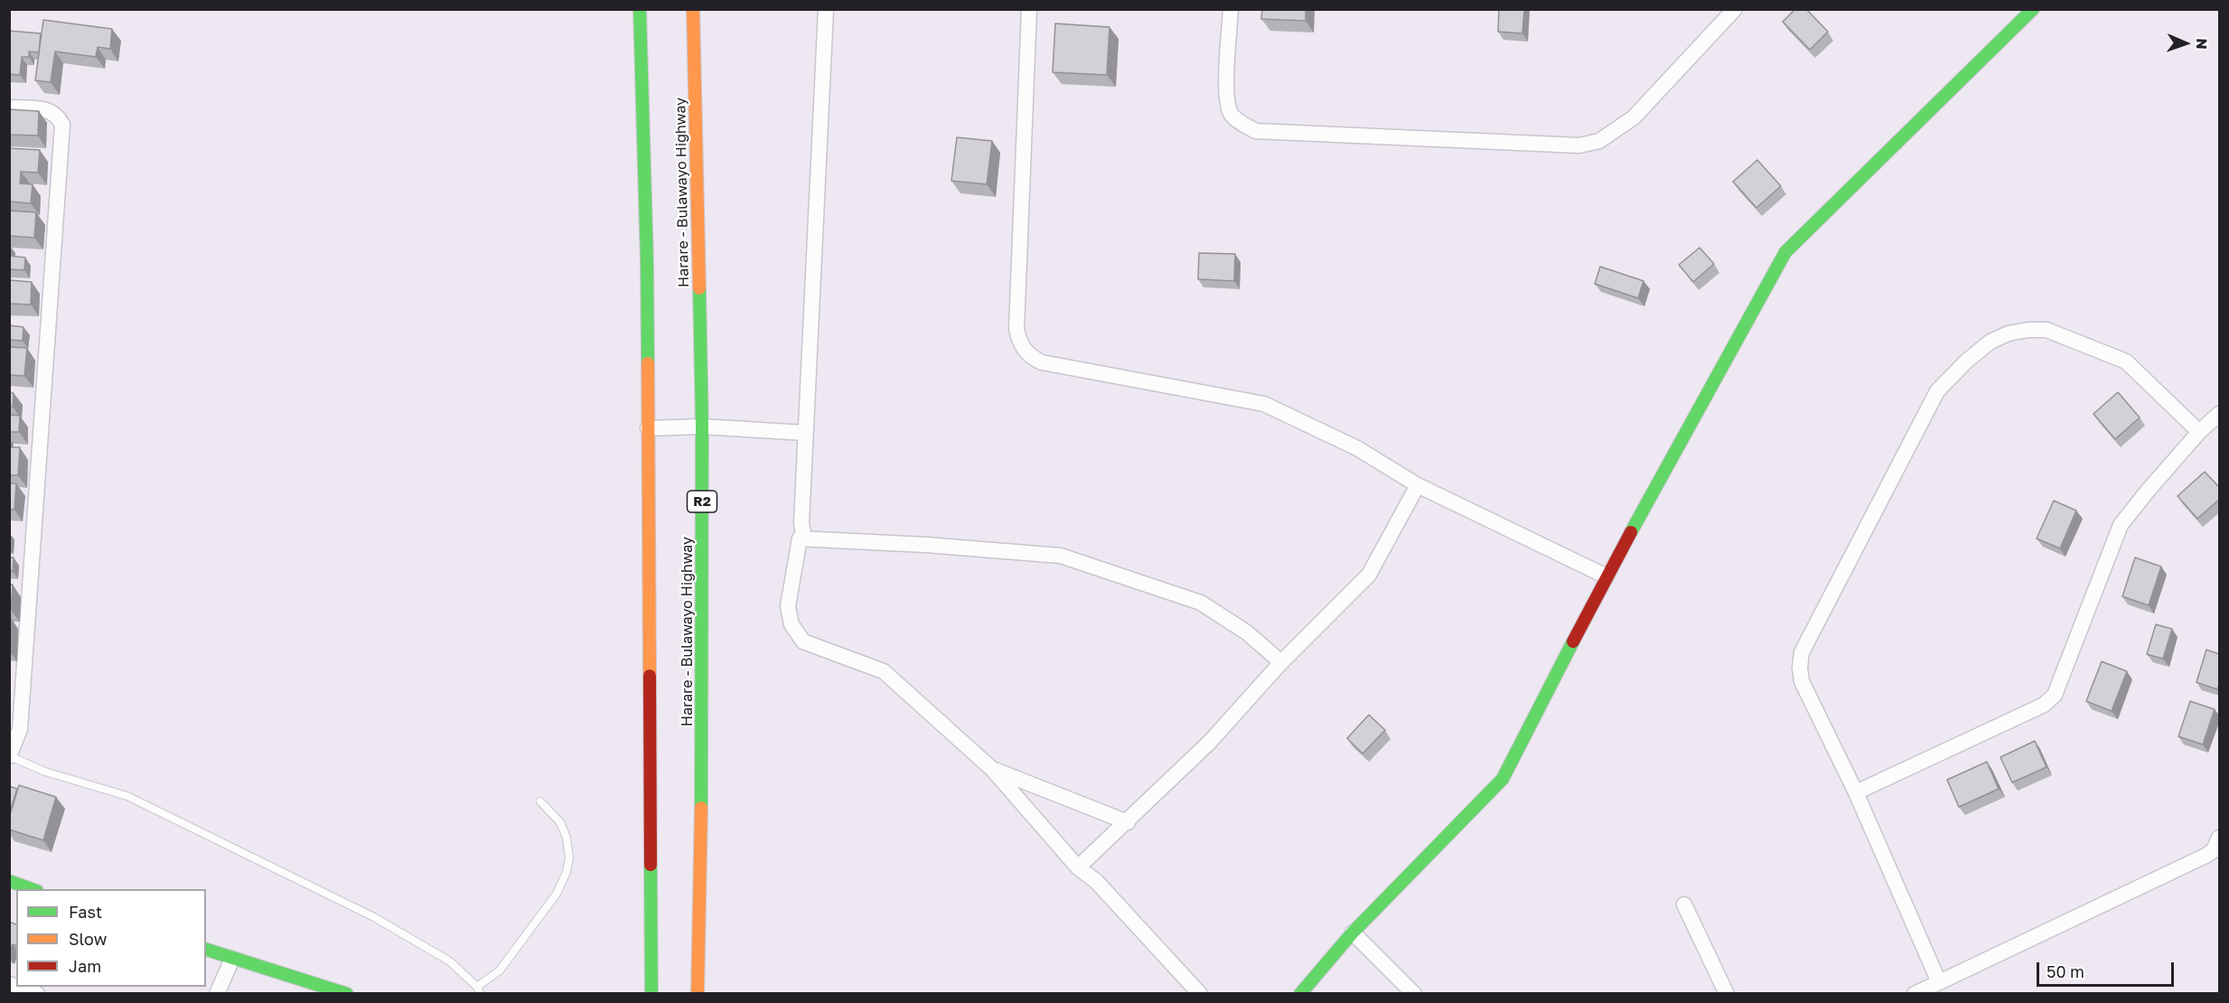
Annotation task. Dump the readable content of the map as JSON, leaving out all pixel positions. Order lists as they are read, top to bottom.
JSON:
{
  "streets": {
    "main road": ["Harare - Bulawayo Highway", "R2"]
  },
  "legend": ["Fast", "Slow", "Jam"],
  "scale_bar": "50 m",
  "north": "right"
}
